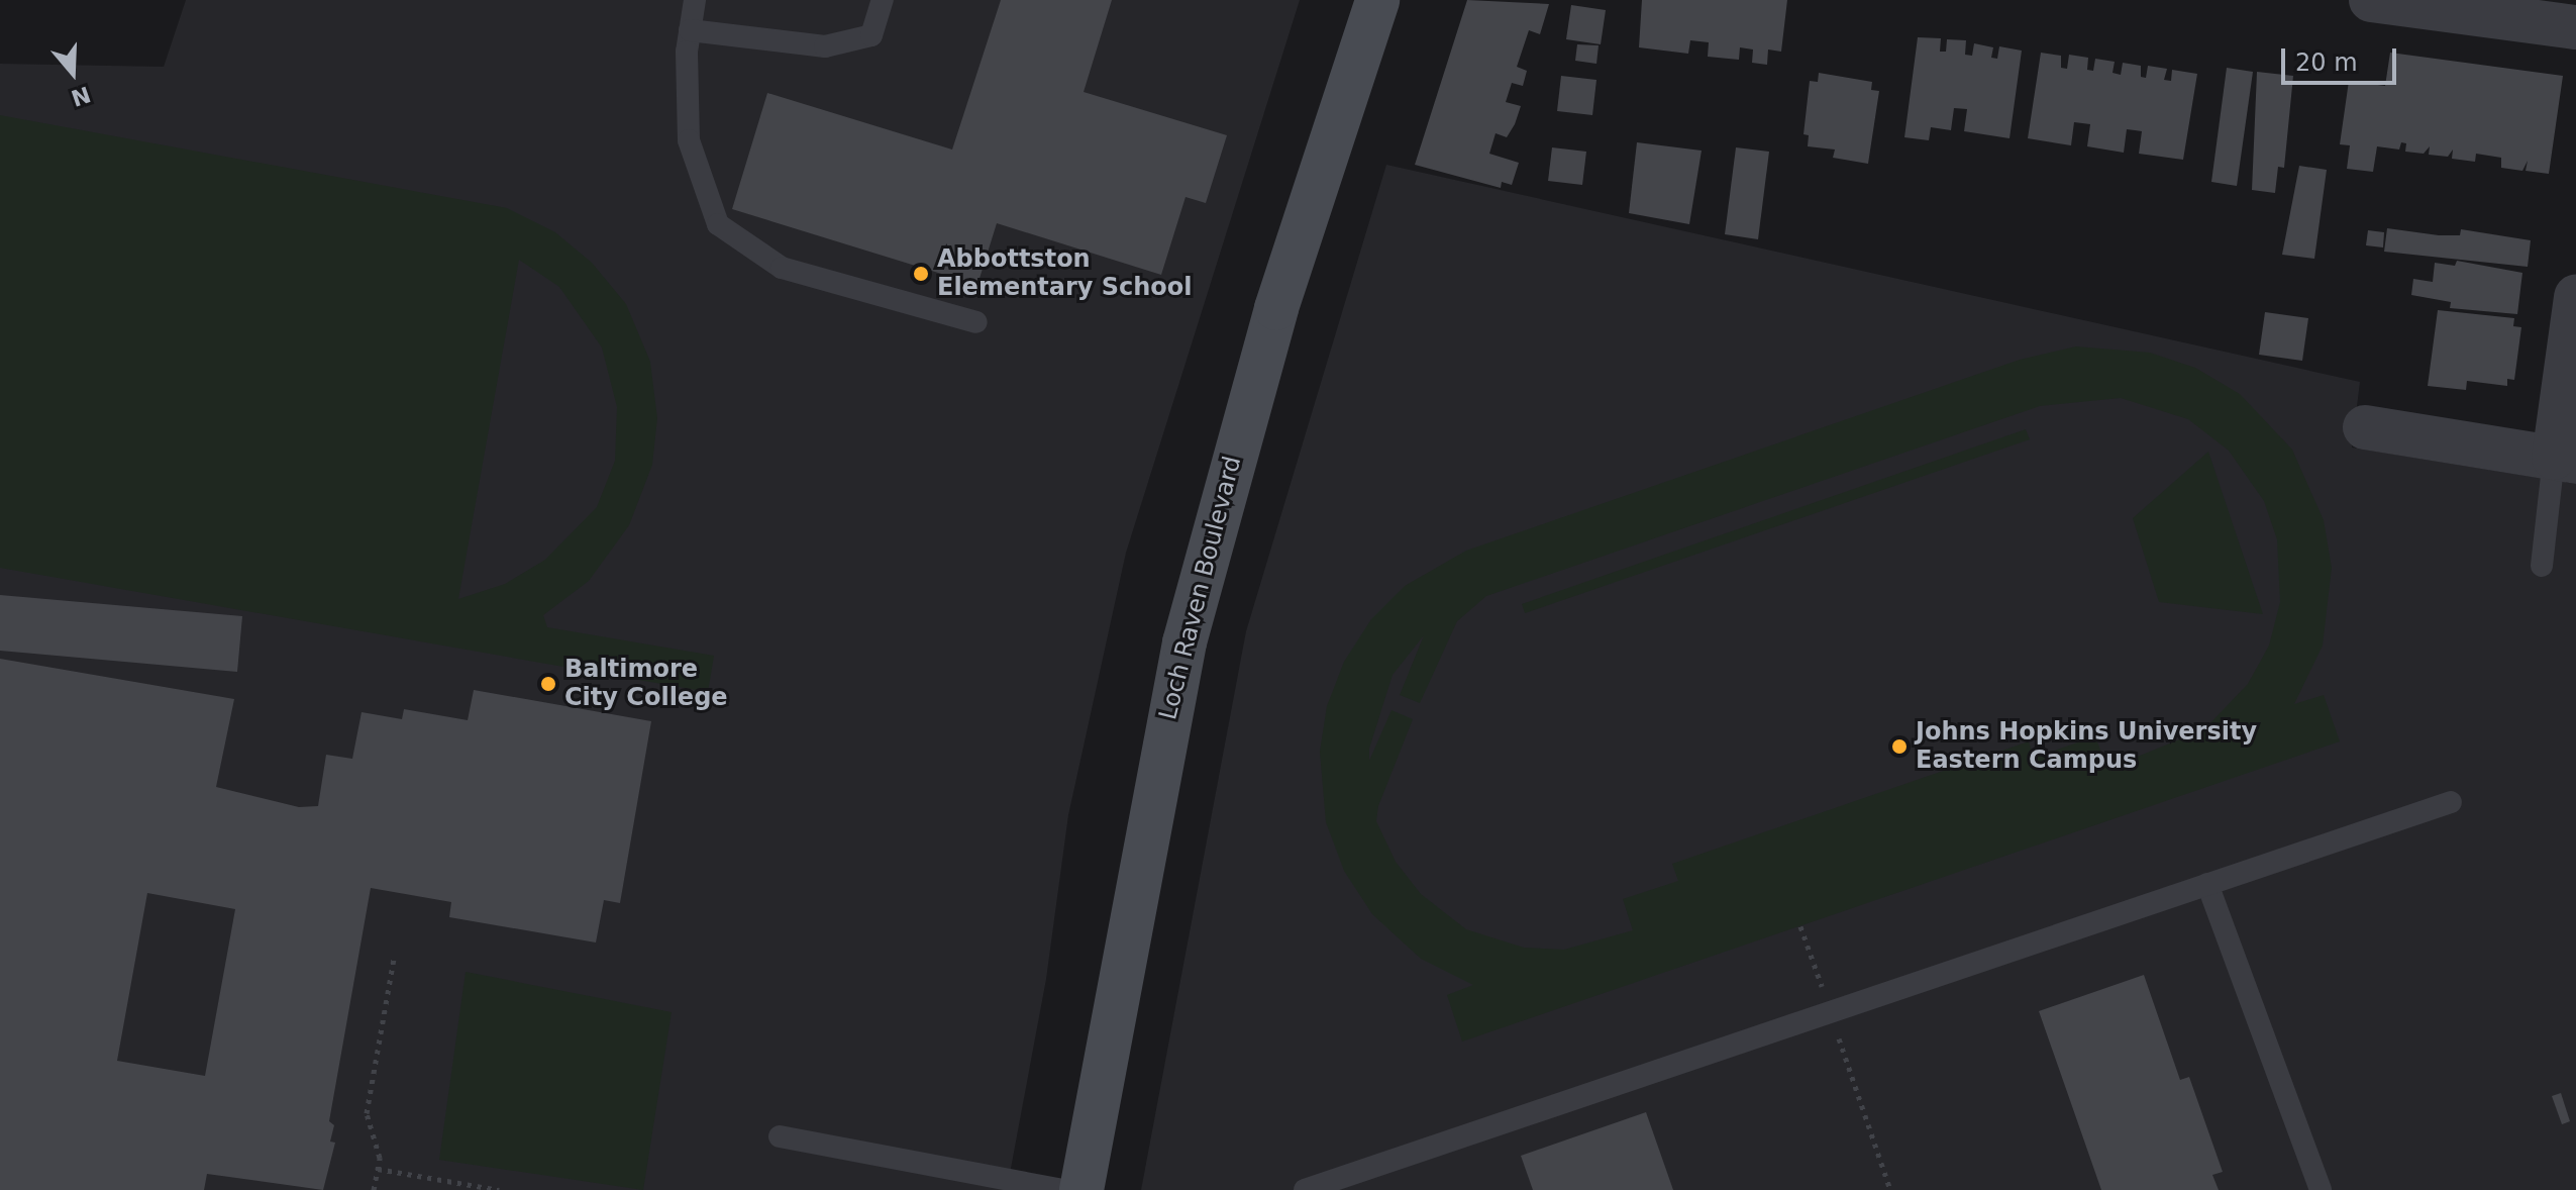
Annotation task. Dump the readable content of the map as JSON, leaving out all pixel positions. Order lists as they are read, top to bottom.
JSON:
{
  "streets": {
    "main road": ["Loch Raven Boulevard"]
  },
  "places": ["Abbottston Elementary School", "Baltimore City College", "Johns Hopkins University Eastern Campus"],
  "scale_bar": "20 m",
  "north": "bottom"
}
